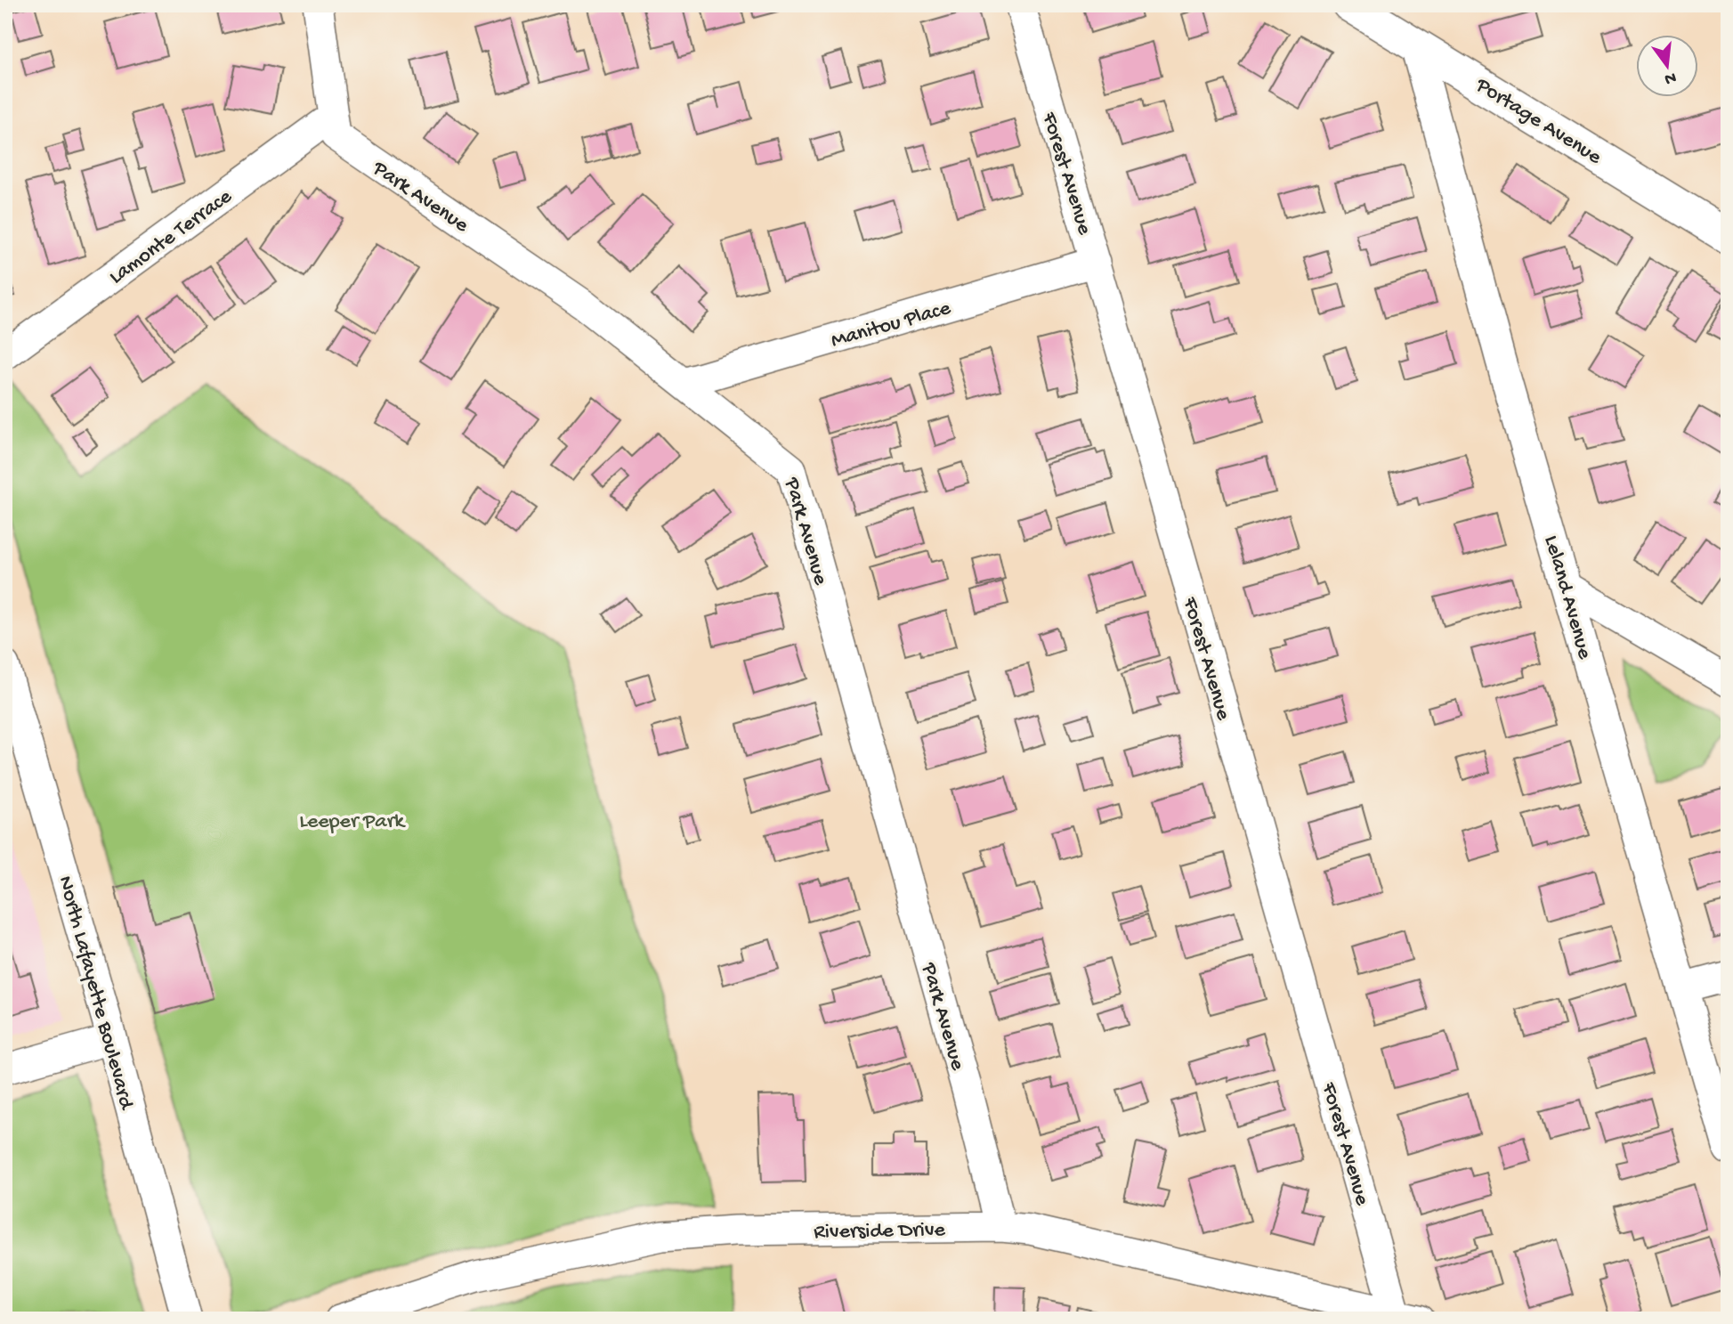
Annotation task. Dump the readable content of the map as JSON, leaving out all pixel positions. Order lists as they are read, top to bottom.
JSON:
{
  "streets": {
    "main road": ["Portage Avenue"],
    "street": [
      "Forest Avenue",
      "Park Avenue",
      "Lamonte Terrace",
      "Manitou Place",
      "Leland Avenue",
      "North Lafayette Boulevard",
      "Riverside Drive"
    ]
  },
  "crossings": [
    ["Portage Avenue", "Leland Avenue"],
    ["Forest Avenue", "Manitou Place"],
    ["Forest Avenue", "Riverside Drive"],
    ["Park Avenue", "Lamonte Terrace"],
    ["Park Avenue", "Manitou Place"],
    ["Park Avenue", "Riverside Drive"]
  ],
  "parks": ["Leeper Park"],
  "north": "bottom"
}
